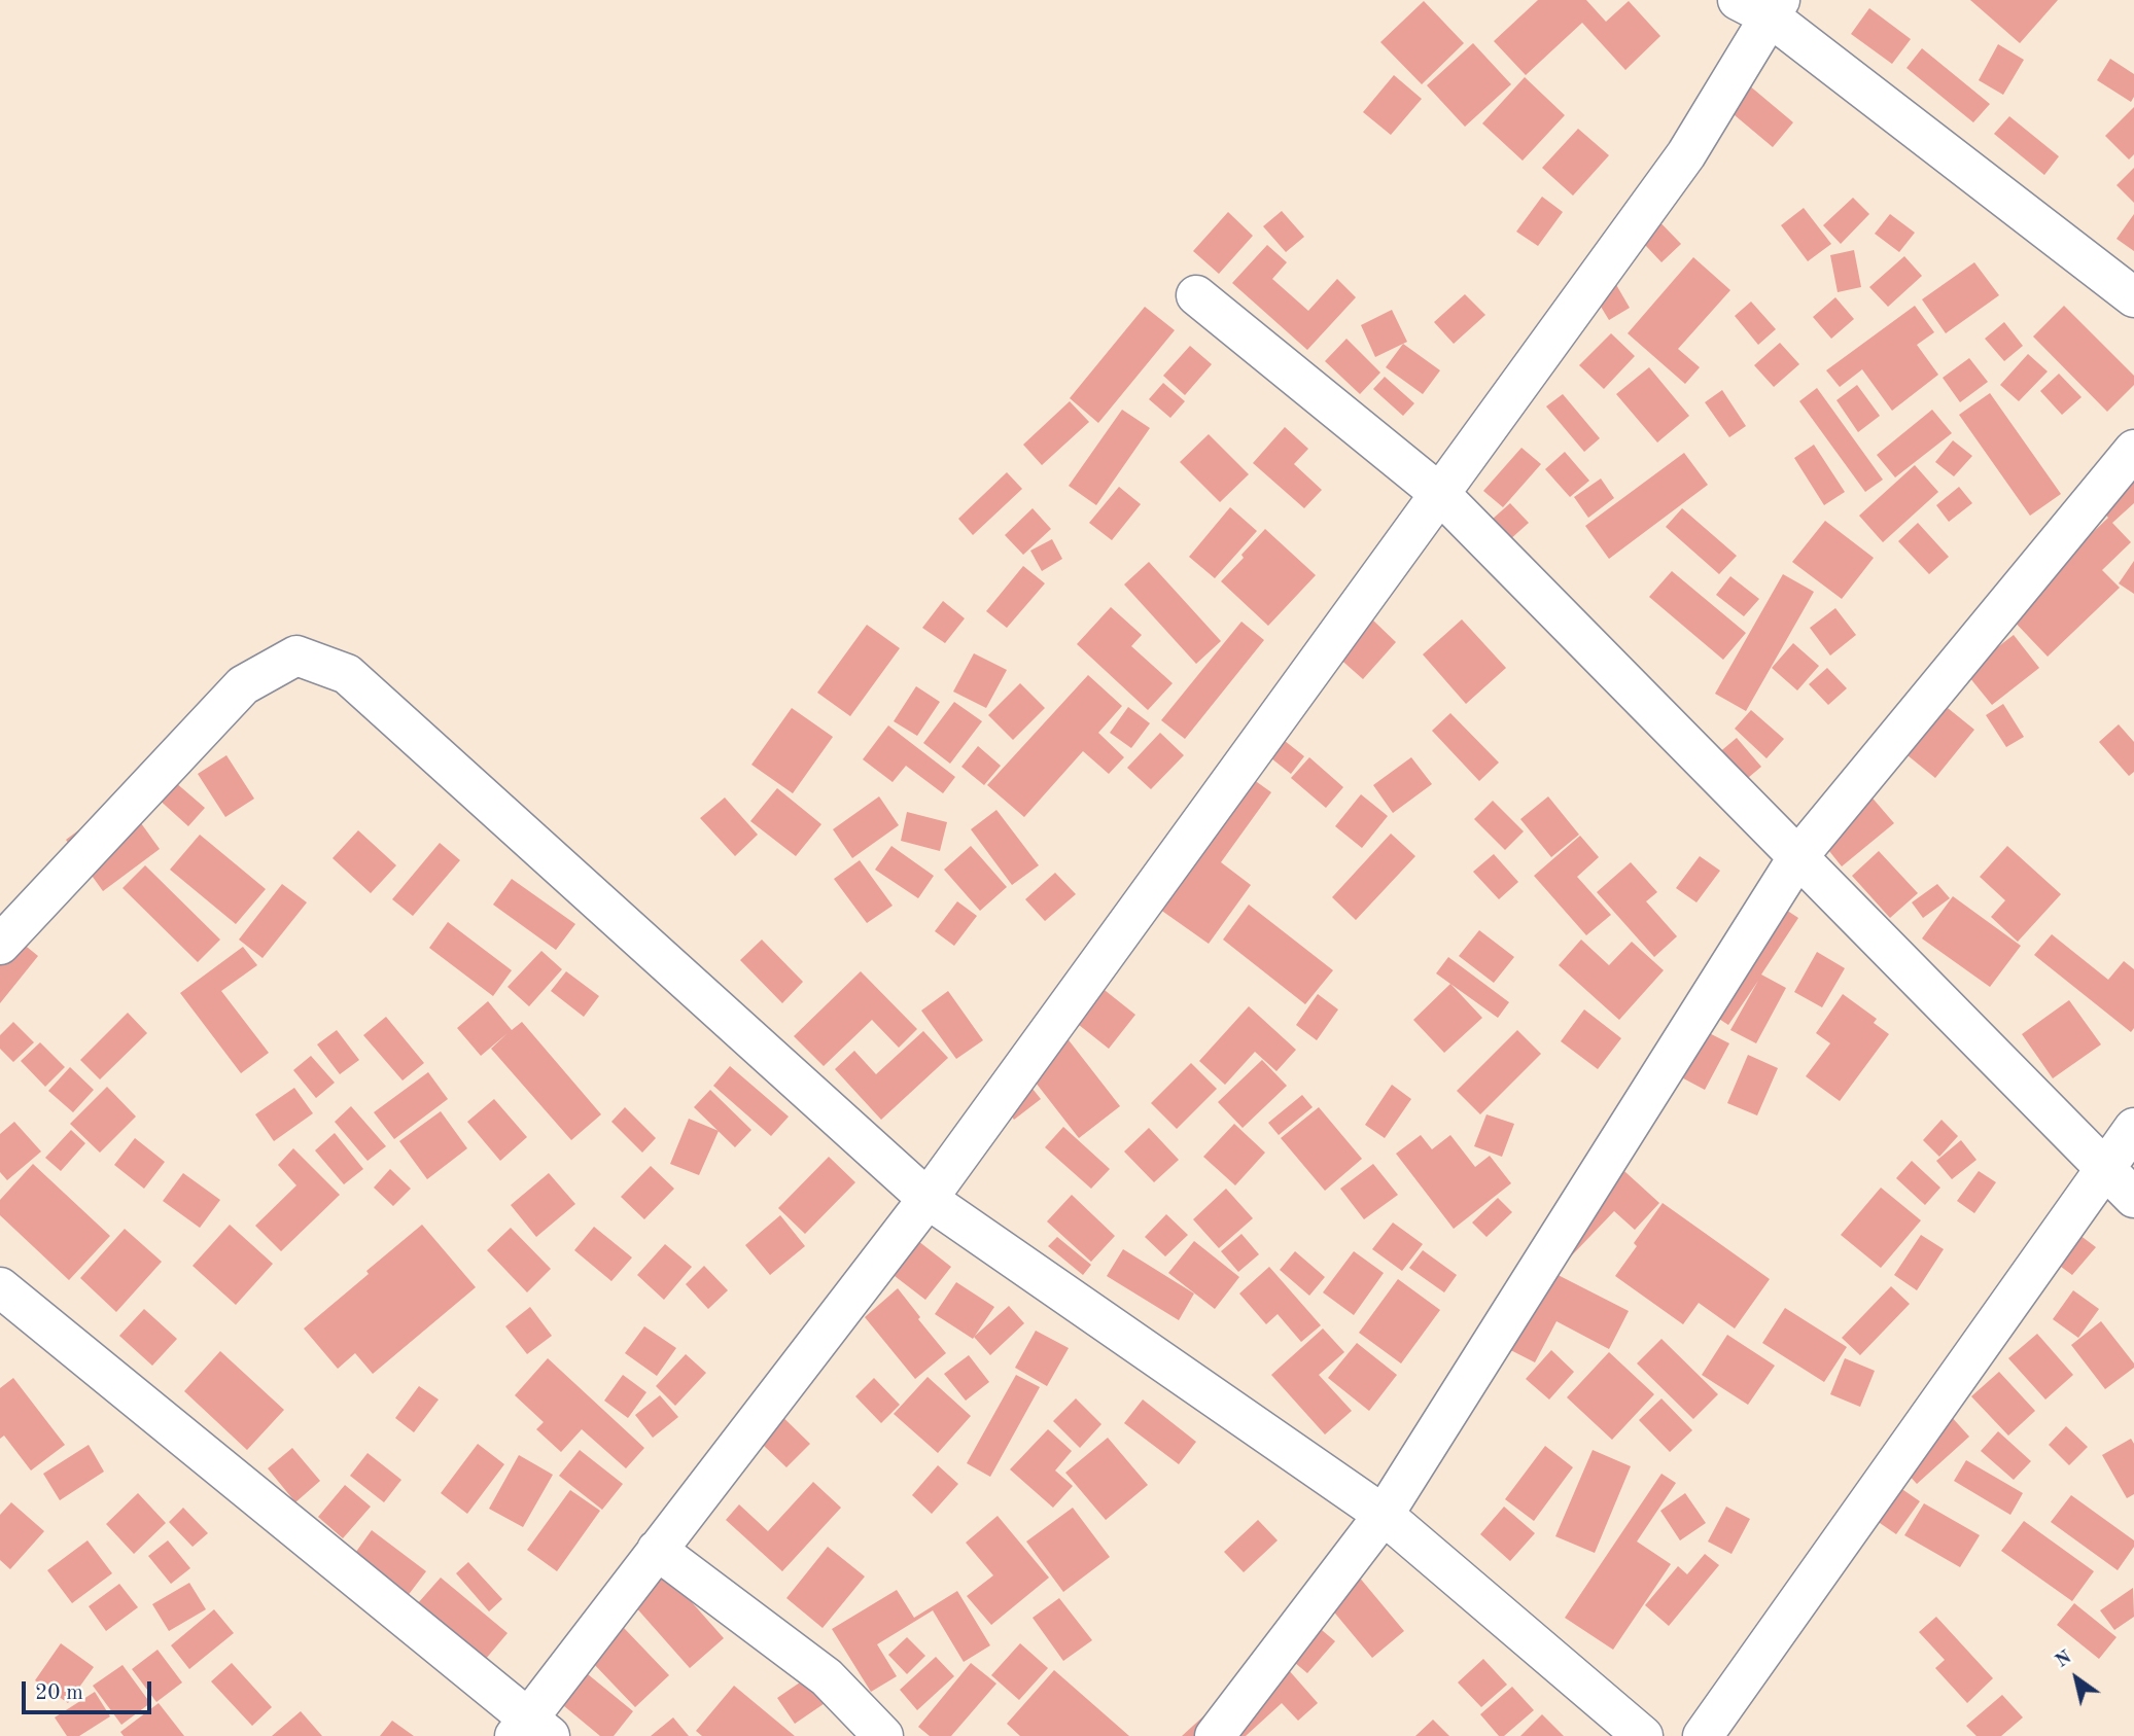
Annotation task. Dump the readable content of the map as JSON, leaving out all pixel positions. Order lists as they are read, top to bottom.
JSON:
{
  "scale_bar": "20 m",
  "north": "top left"
}
